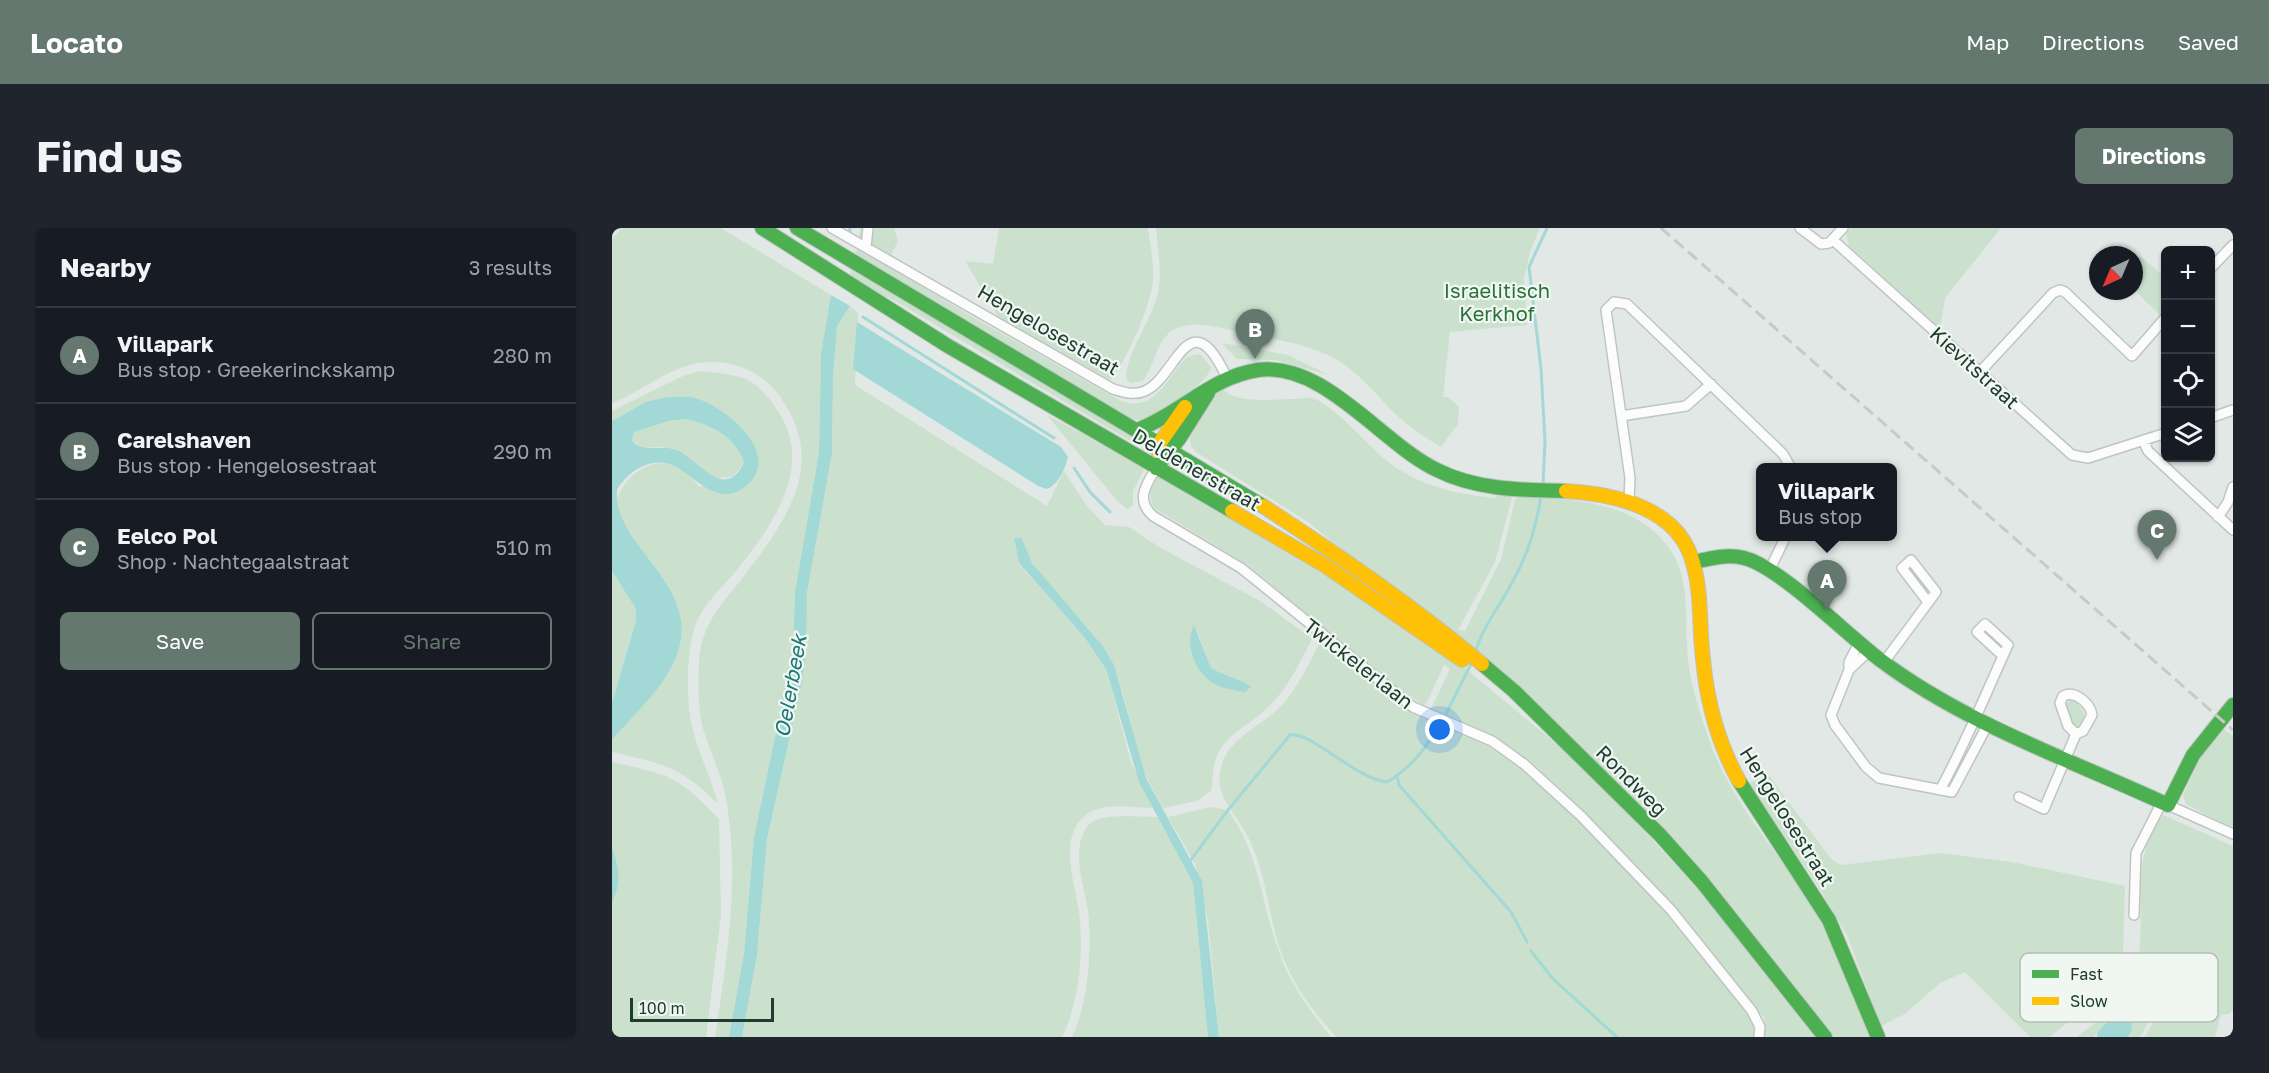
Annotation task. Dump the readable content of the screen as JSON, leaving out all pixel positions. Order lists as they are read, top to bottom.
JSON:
{
  "streets": {
    "main road": ["Hengelosestraat", "Deldenerstraat", "Rondweg"],
    "street": ["Kievitstraat", "Twickelerlaan"]
  },
  "crossings": [
    ["Hengelosestraat", "Deldenerstraat"],
    ["Deldenerstraat", "Twickelerlaan"],
    ["Deldenerstraat", "Rondweg"]
  ],
  "water": ["Oelerbeek"],
  "parks": ["Israelitisch Kerkhof"],
  "legend": ["Fast", "Slow"],
  "scale_bar": "100 m",
  "north": "bottom left",
  "page": {
    "header": "Locato",
    "nav": ["Map", "Directions", "Saved"],
    "buttons": [
      "Directions",
      ["Save", "Share"]
    ],
    "title": "Find us",
    "heading": ["Nearby", "3 results"],
    "map_buttons": ["+", "−"],
    "list": [
      {
        "mark": "A",
        "name": "Villapark",
        "note": "Bus stop · Greekerinckskamp",
        "value": "280 m"
      },
      {
        "mark": "B",
        "name": "Carelshaven",
        "note": "Bus stop · Hengelosestraat",
        "value": "290 m"
      },
      {
        "mark": "C",
        "name": "Eelco Pol",
        "note": "Shop · Nachtegaalstraat",
        "value": "510 m"
      }
    ],
    "pins": ["B", "C", "A"],
    "popup": ["Villapark", "Bus stop"],
    "scale": "100 m"
  }
}
